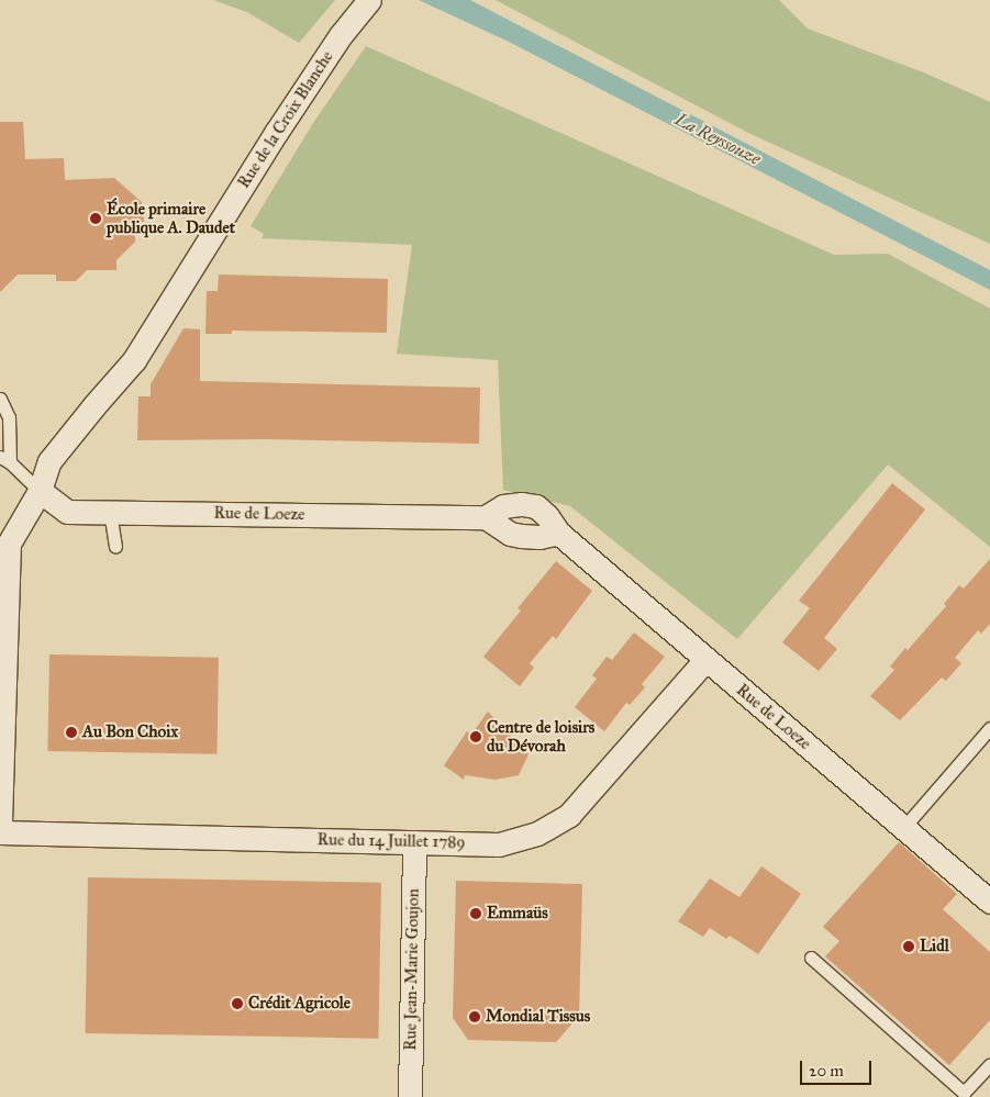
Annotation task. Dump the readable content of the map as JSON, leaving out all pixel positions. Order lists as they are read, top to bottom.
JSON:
{
  "streets": {
    "street": [
      "Rue de la Croix Blanche",
      "Rue de Loeze",
      "Rue du 14 Juillet 1789",
      "Rue Jean-Marie Goujon"
    ]
  },
  "crossings": [
    ["Rue de la Croix Blanche", "Rue de Loeze"],
    ["Rue de Loeze", "Rue du 14 Juillet 1789"],
    ["Rue du 14 Juillet 1789", "Rue Jean-Marie Goujon"]
  ],
  "water": ["La Reyssouze"],
  "places": [
    "École primaire publique A. Daudet",
    "Au Bon Choix",
    "Centre de loisirs du Dévorah",
    "Emmaüs",
    "Lidl",
    "Crédit Agricole",
    "Mondial Tissus"
  ],
  "scale_bar": "20 m"
}
